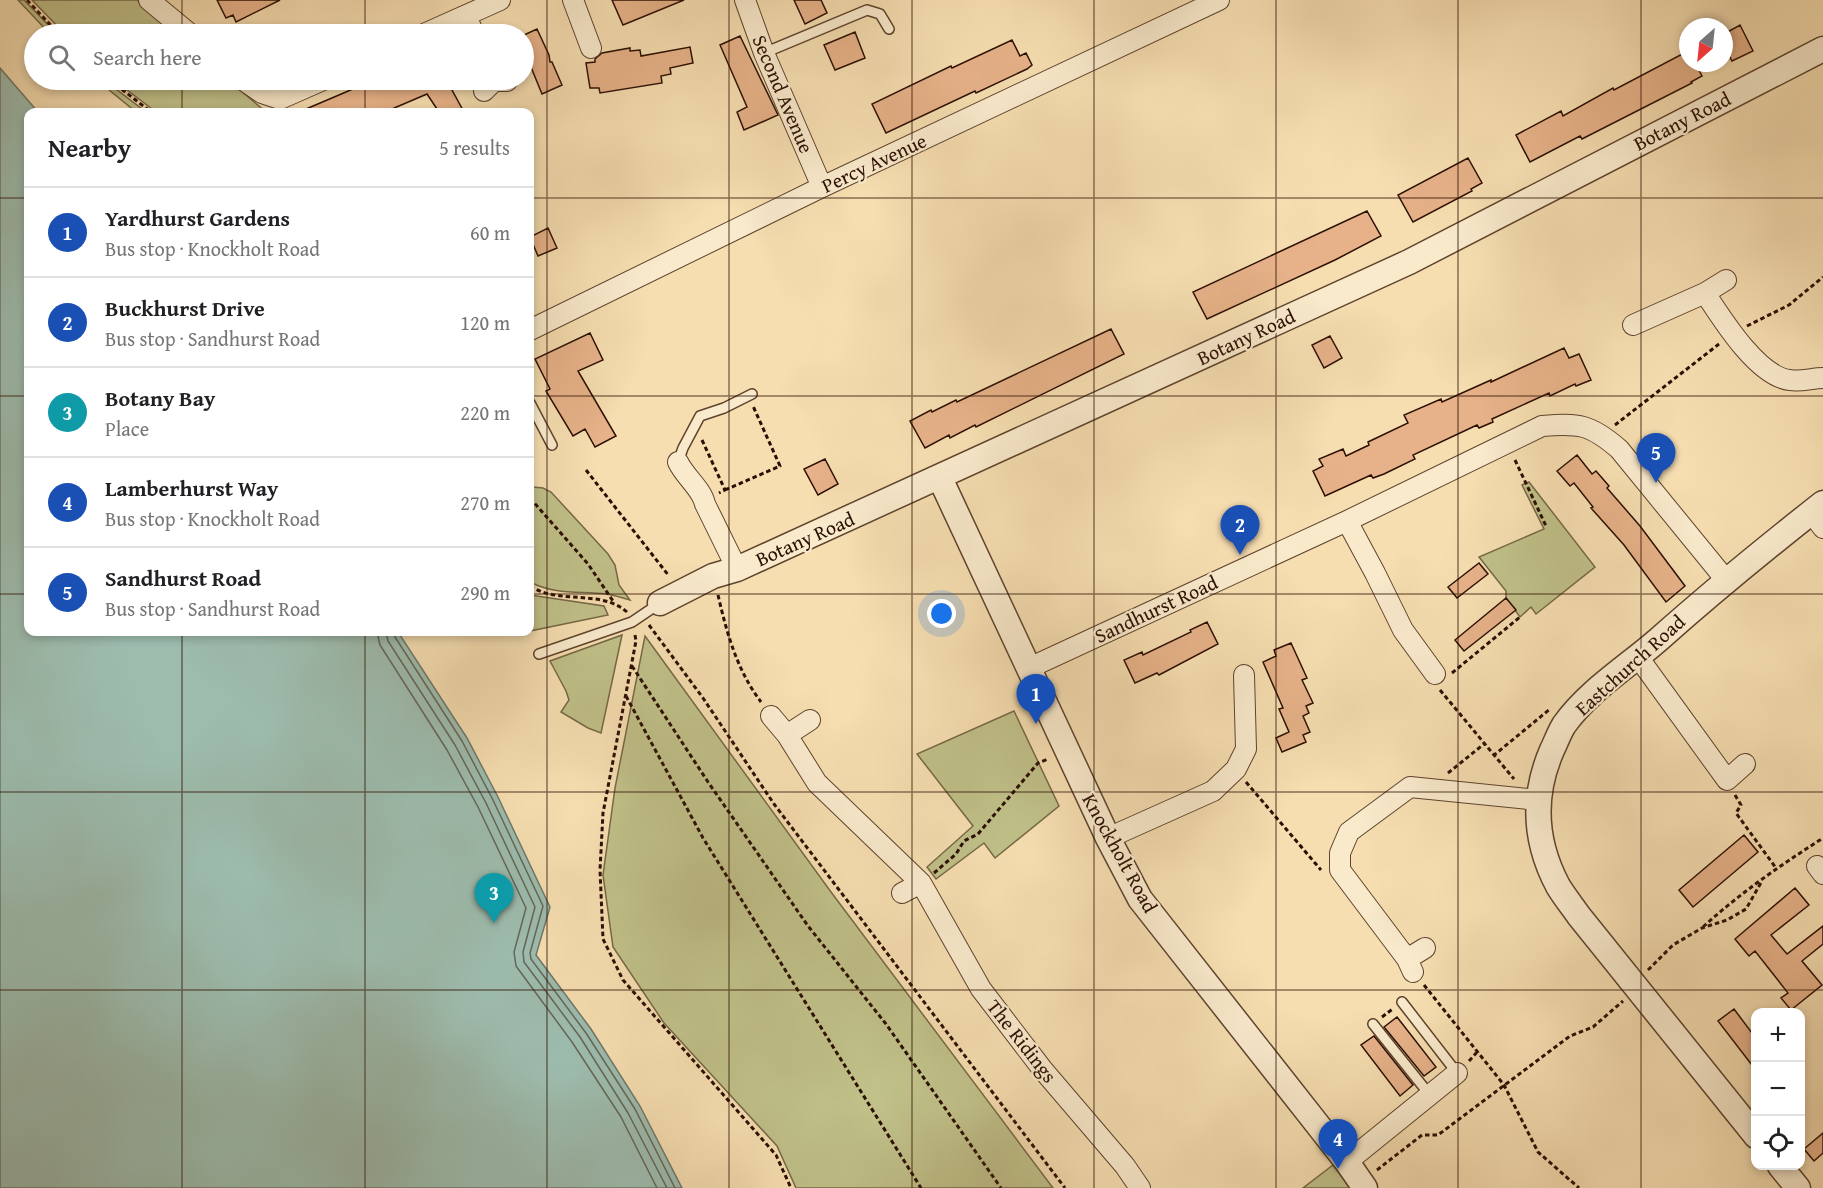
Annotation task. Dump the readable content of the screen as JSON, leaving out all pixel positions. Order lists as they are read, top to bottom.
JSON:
{
  "streets": {
    "street": [
      "Second Avenue",
      "Botany Road",
      "Percy Avenue",
      "Sandhurst Road",
      "Eastchurch Road",
      "Knockholt Road",
      "The Ridings"
    ]
  },
  "crossings": [
    ["Second Avenue", "Percy Avenue"],
    ["Botany Road", "Knockholt Road"],
    ["Sandhurst Road", "Eastchurch Road"],
    ["Sandhurst Road", "Knockholt Road"]
  ],
  "north": "bottom left",
  "page": {
    "search": "Search here",
    "heading": ["Nearby", "5 results"],
    "list": [
      {
        "mark": "1",
        "name": "Yardhurst Gardens",
        "note": "Bus stop · Knockholt Road",
        "value": "60 m"
      },
      {
        "mark": "2",
        "name": "Buckhurst Drive",
        "note": "Bus stop · Sandhurst Road",
        "value": "120 m"
      },
      {
        "mark": "3",
        "name": "Botany Bay",
        "note": "Place",
        "value": "220 m"
      },
      {
        "mark": "4",
        "name": "Lamberhurst Way",
        "note": "Bus stop · Knockholt Road",
        "value": "270 m"
      },
      {
        "mark": "5",
        "name": "Sandhurst Road",
        "note": "Bus stop · Sandhurst Road",
        "value": "290 m"
      }
    ],
    "pins": [
      "5",
      "2",
      "1",
      "3",
      "4"
    ],
    "map_buttons": ["+", "−"]
  }
}
